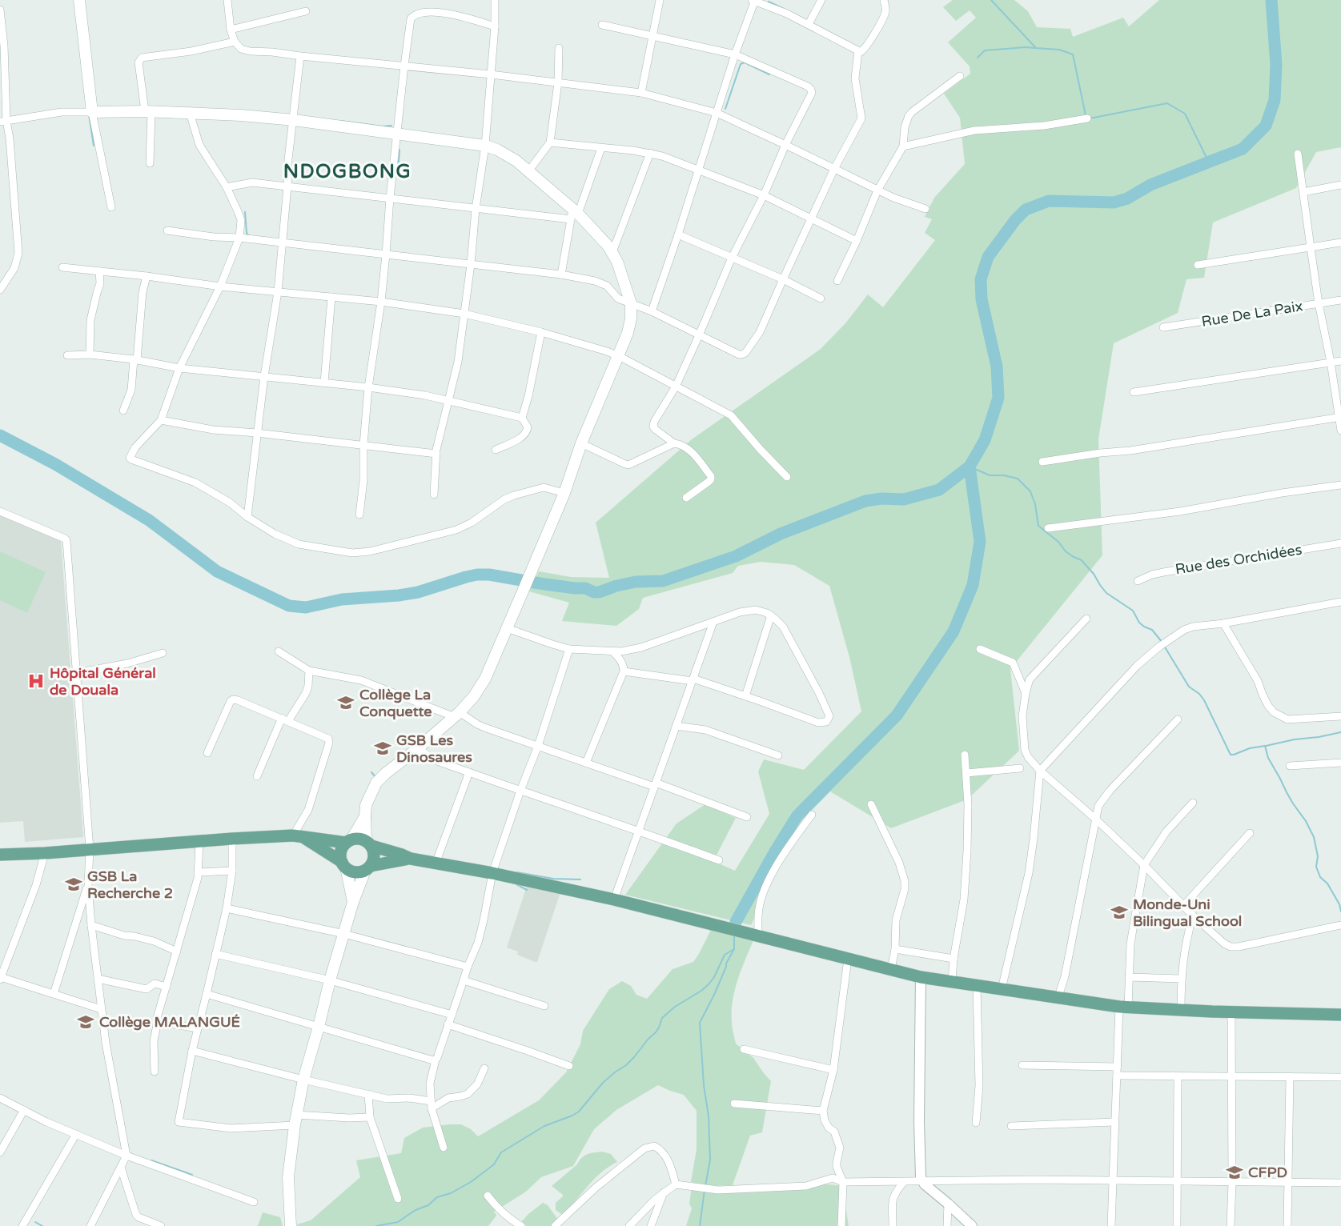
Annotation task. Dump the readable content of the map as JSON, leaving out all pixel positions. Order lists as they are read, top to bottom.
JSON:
{
  "streets": {
    "street": ["Rue De La Paix", "Rue des Orchidées"]
  },
  "districts": ["NDOGBONG"],
  "places": {
    "hospital": ["Hôpital Général de Douala"],
    "school or university": [
      "Collège La Conquette",
      "GSB Les Dinosaures",
      "GSB La Recherche 2",
      "Monde-Uni Bilingual School",
      "Collège MALANGUÉ",
      "CFPD"
    ]
  }
}
